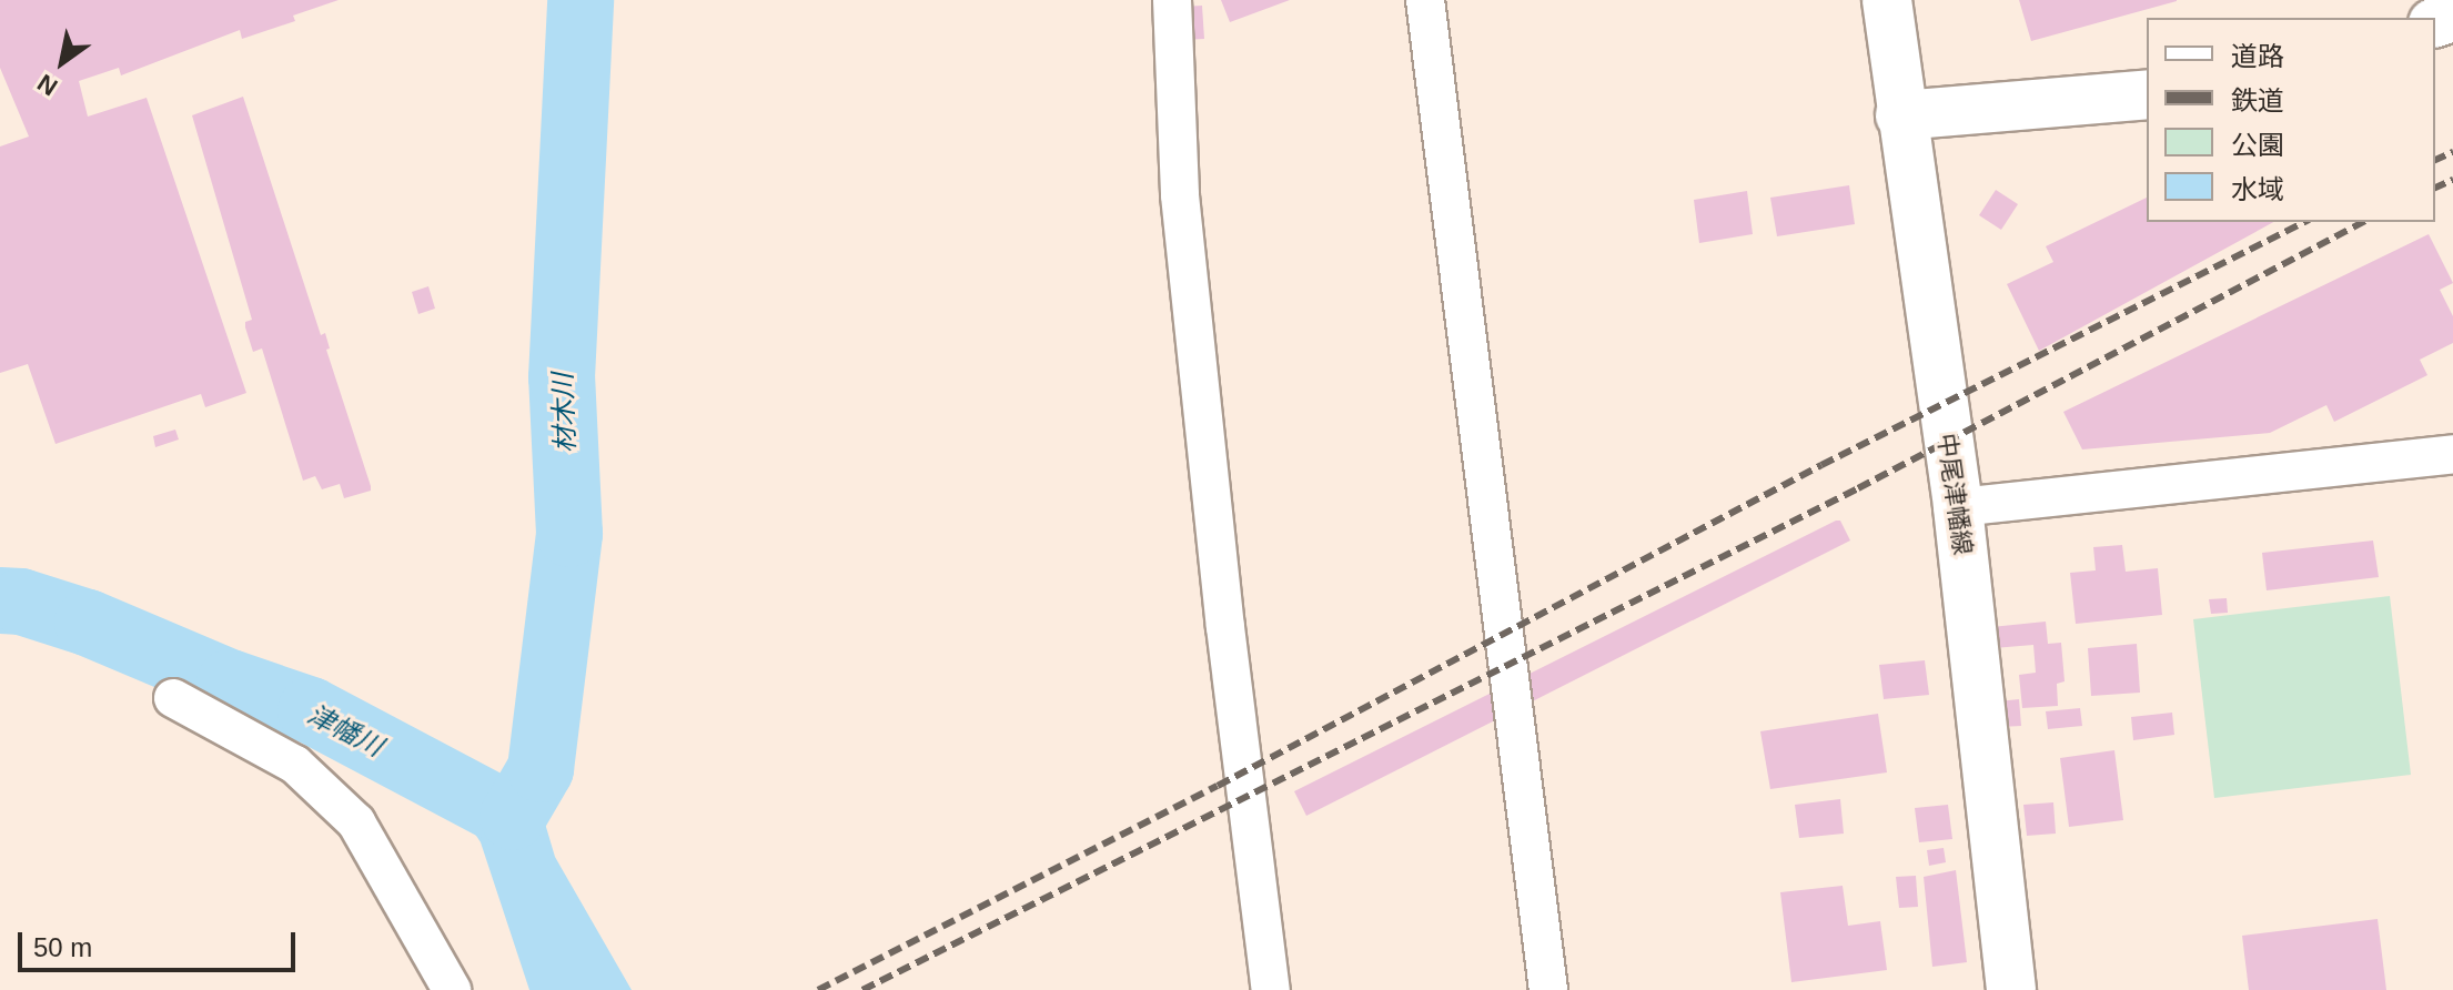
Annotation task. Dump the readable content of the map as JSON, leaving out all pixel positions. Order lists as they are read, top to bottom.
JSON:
{
  "streets": {
    "main road": ["中尾津幡線"]
  },
  "water": ["材木川", "津幡川"],
  "legend": [
    "道路",
    "鉄道",
    "公園",
    "水域"
  ],
  "scale_bar": "50 m",
  "north": "bottom left"
}
